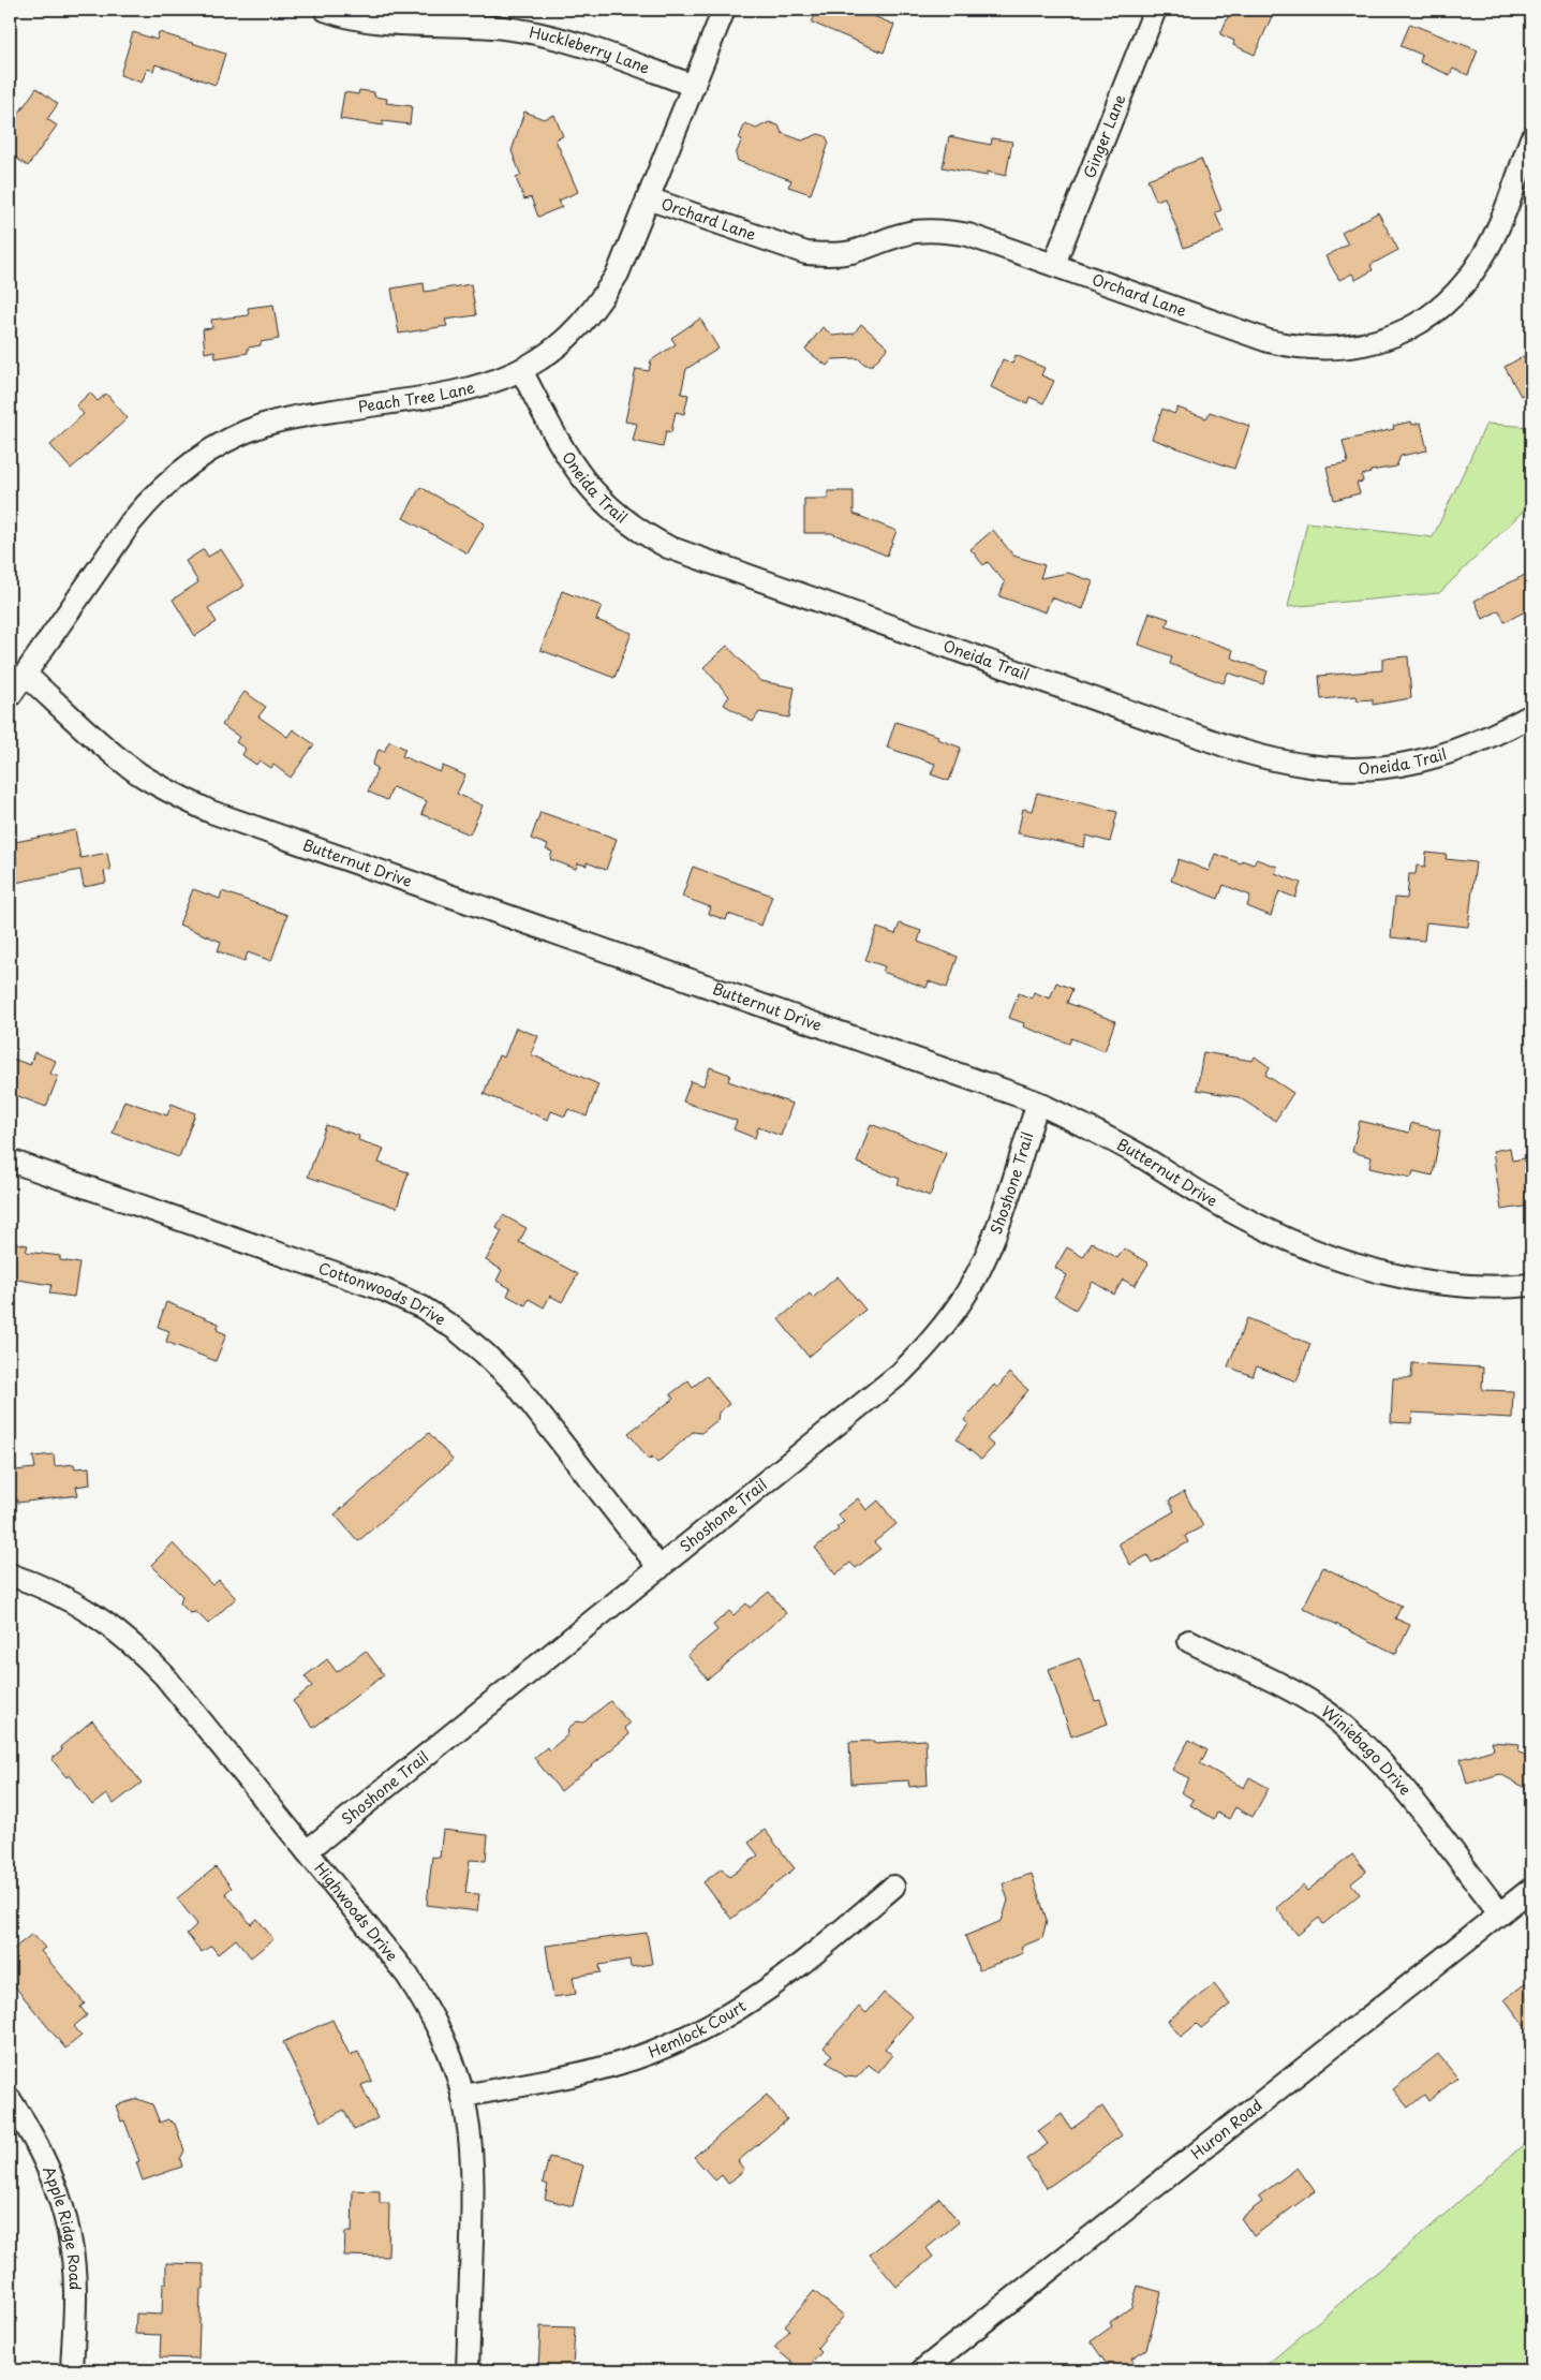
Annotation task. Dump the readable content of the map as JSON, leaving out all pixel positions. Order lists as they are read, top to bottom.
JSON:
{
  "streets": {
    "street": [
      "Huckleberry Lane",
      "Ginger Lane",
      "Orchard Lane",
      "Peach Tree Lane",
      "Oneida Trail",
      "Butternut Drive",
      "Shoshone Trail",
      "Cottonwoods Drive",
      "Winiebago Drive",
      "Highwoods Drive",
      "Hemlock Court",
      "Huron Road",
      "Apple Ridge Road"
    ]
  },
  "crossings": [
    ["Huckleberry Lane", "Peach Tree Lane"],
    ["Ginger Lane", "Orchard Lane"],
    ["Orchard Lane", "Peach Tree Lane"],
    ["Peach Tree Lane", "Oneida Trail"],
    ["Peach Tree Lane", "Butternut Drive"],
    ["Butternut Drive", "Shoshone Trail"],
    ["Shoshone Trail", "Cottonwoods Drive"],
    ["Shoshone Trail", "Highwoods Drive"],
    ["Winiebago Drive", "Huron Road"],
    ["Highwoods Drive", "Hemlock Court"]
  ]
}
